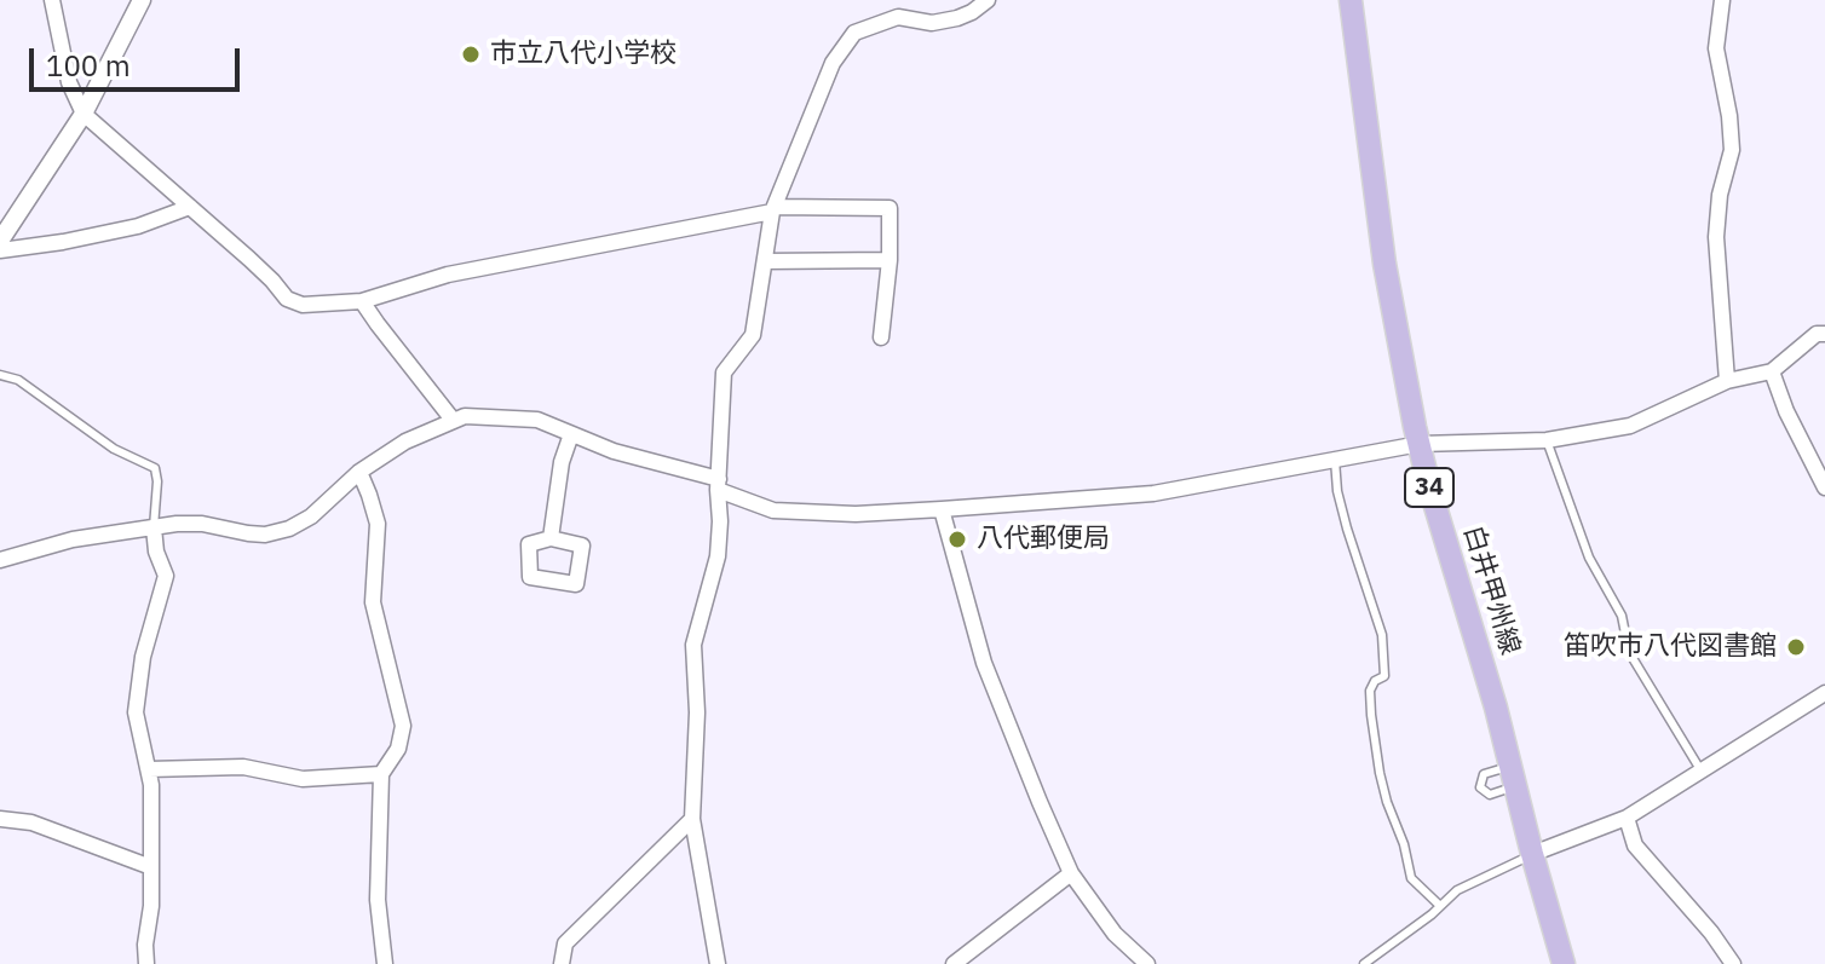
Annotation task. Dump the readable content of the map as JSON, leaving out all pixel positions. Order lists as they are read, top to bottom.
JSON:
{
  "streets": {
    "main road": ["34", "白井甲州線"]
  },
  "places": ["市立八代小学校", "八代郵便局", "笛吹市八代図書館"],
  "scale_bar": "100 m"
}
